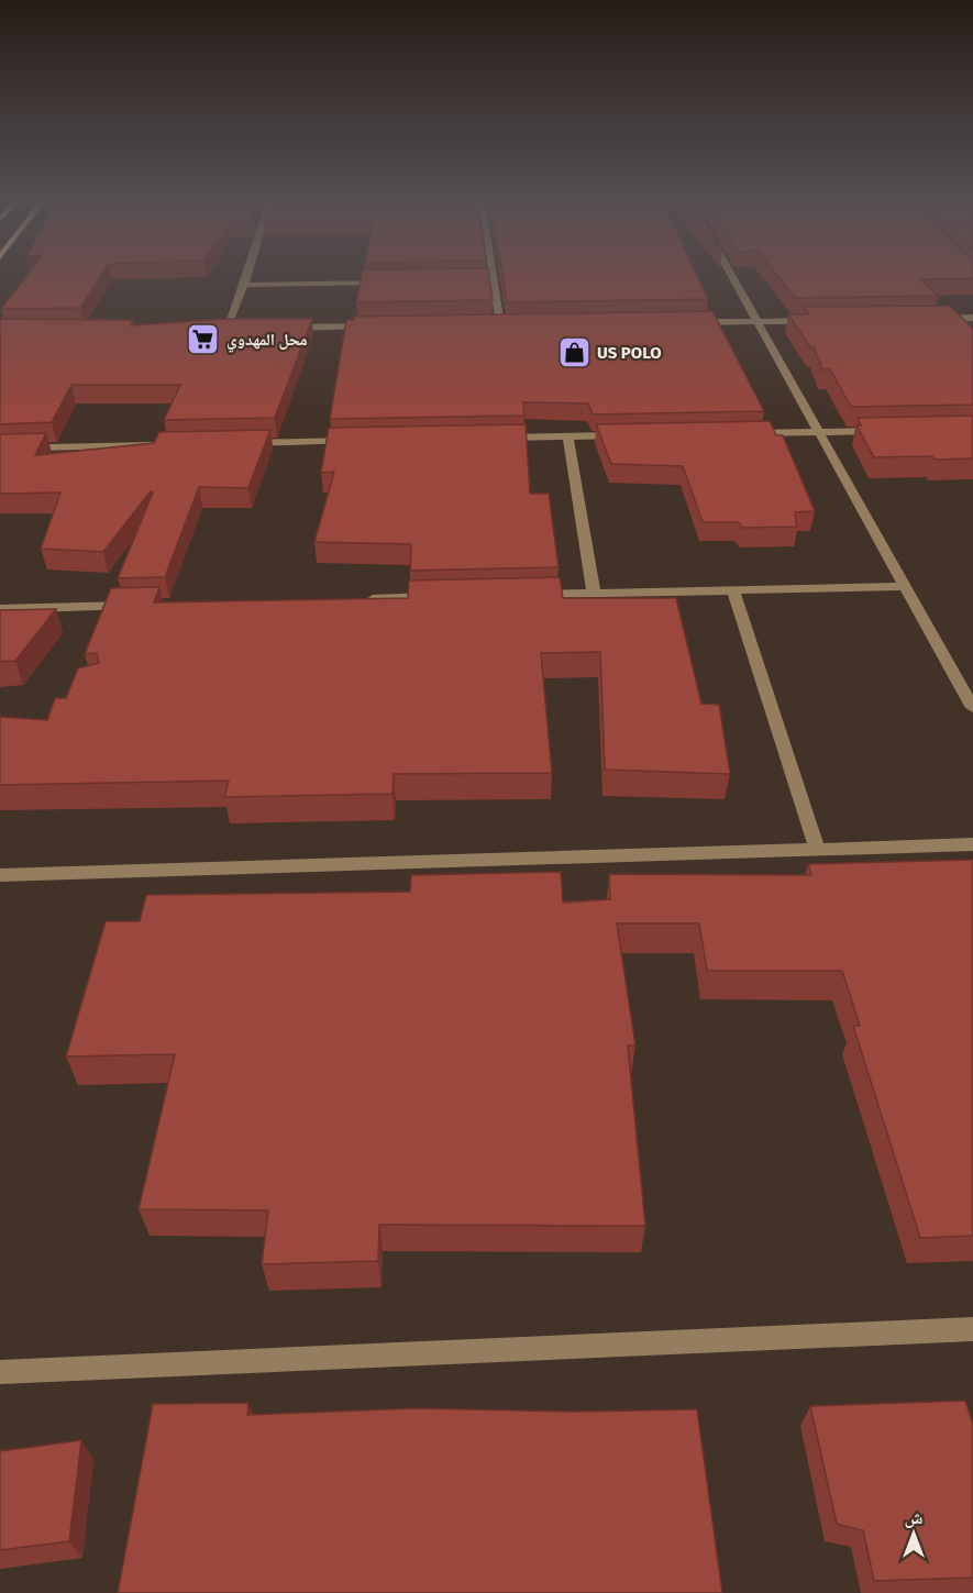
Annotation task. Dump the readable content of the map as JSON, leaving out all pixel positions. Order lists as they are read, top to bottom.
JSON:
{
  "places": {
    "supermarket": ["محل المهدوي"],
    "shop": ["US POLO"]
  },
  "north": "top"
}
